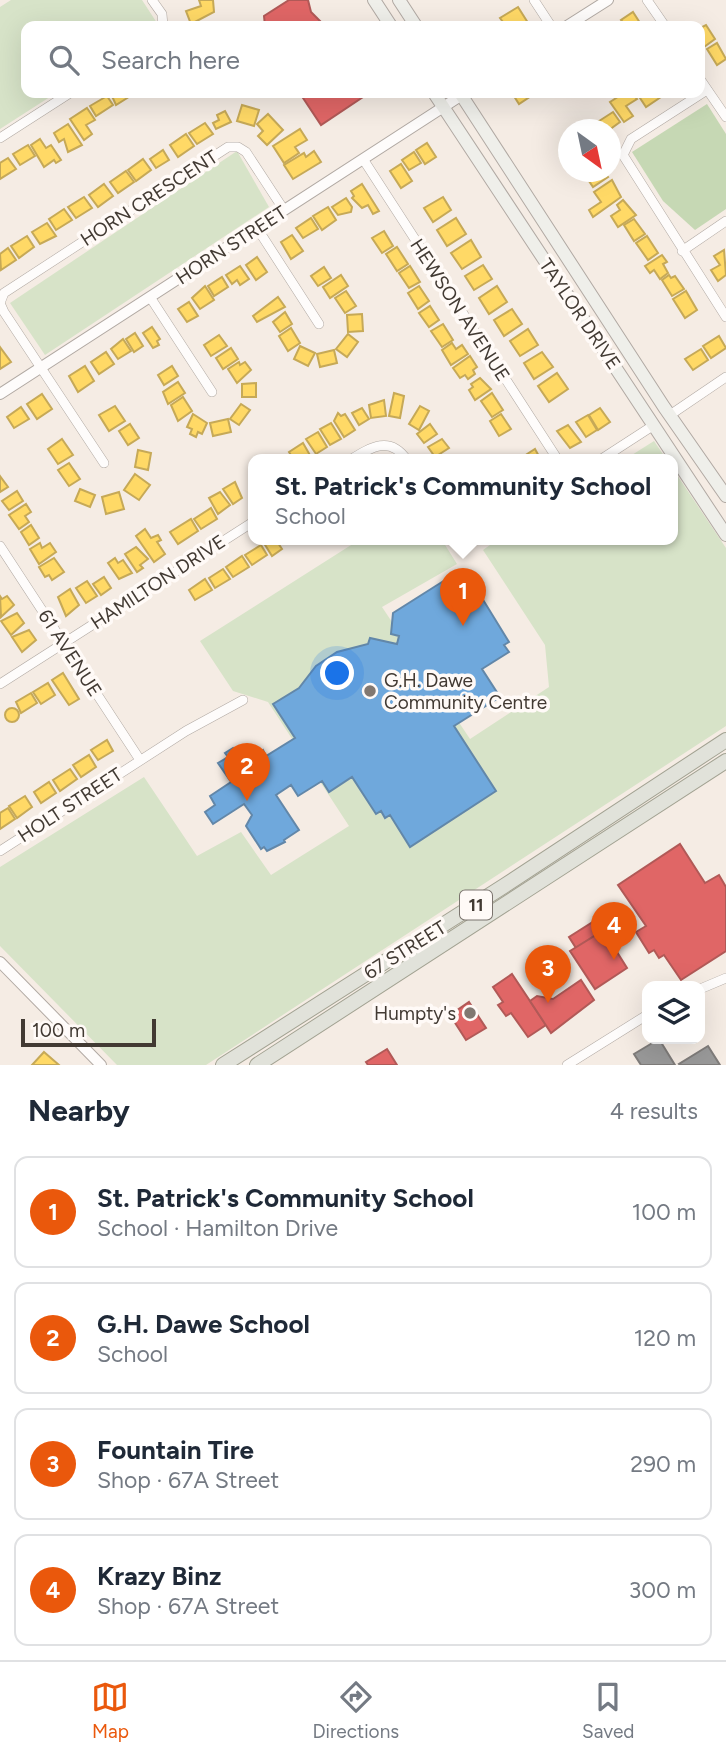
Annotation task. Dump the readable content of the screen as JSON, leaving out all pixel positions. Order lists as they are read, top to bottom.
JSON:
{
  "streets": {
    "main road": ["TAYLOR DRIVE", "11", "67 STREET"],
    "street": [
      "HORN CRESCENT",
      "HORN STREET",
      "HEWSON AVENUE",
      "HAMILTON DRIVE",
      "61 AVENUE",
      "HOLT STREET"
    ]
  },
  "crossings": [
    ["HORN CRESCENT", "HORN STREET"],
    ["HORN STREET", "HEWSON AVENUE"],
    ["HORN STREET", "TAYLOR DRIVE"],
    ["HAMILTON DRIVE", "61 AVENUE"],
    ["61 AVENUE", "HOLT STREET"]
  ],
  "places": ["G.H. Dawe Community Centre", "Humpty's"],
  "scale_bar": "100 m",
  "north": "bottom right",
  "page": {
    "search": "Search here",
    "popup": ["St. Patrick's Community School", "School"],
    "pins": [
      "1",
      "2",
      "4",
      "3"
    ],
    "scale": "100 m",
    "heading": ["Nearby", "4 results"],
    "list": [
      {
        "mark": "1",
        "name": "St. Patrick's Community School",
        "note": "School · Hamilton Drive",
        "value": "100 m"
      },
      {
        "mark": "2",
        "name": "G.H. Dawe School",
        "note": "School",
        "value": "120 m"
      },
      {
        "mark": "3",
        "name": "Fountain Tire",
        "note": "Shop · 67A Street",
        "value": "290 m"
      },
      {
        "mark": "4",
        "name": "Krazy Binz",
        "note": "Shop · 67A Street",
        "value": "300 m"
      }
    ],
    "nav": ["Map", "Directions", "Saved"]
  }
}
